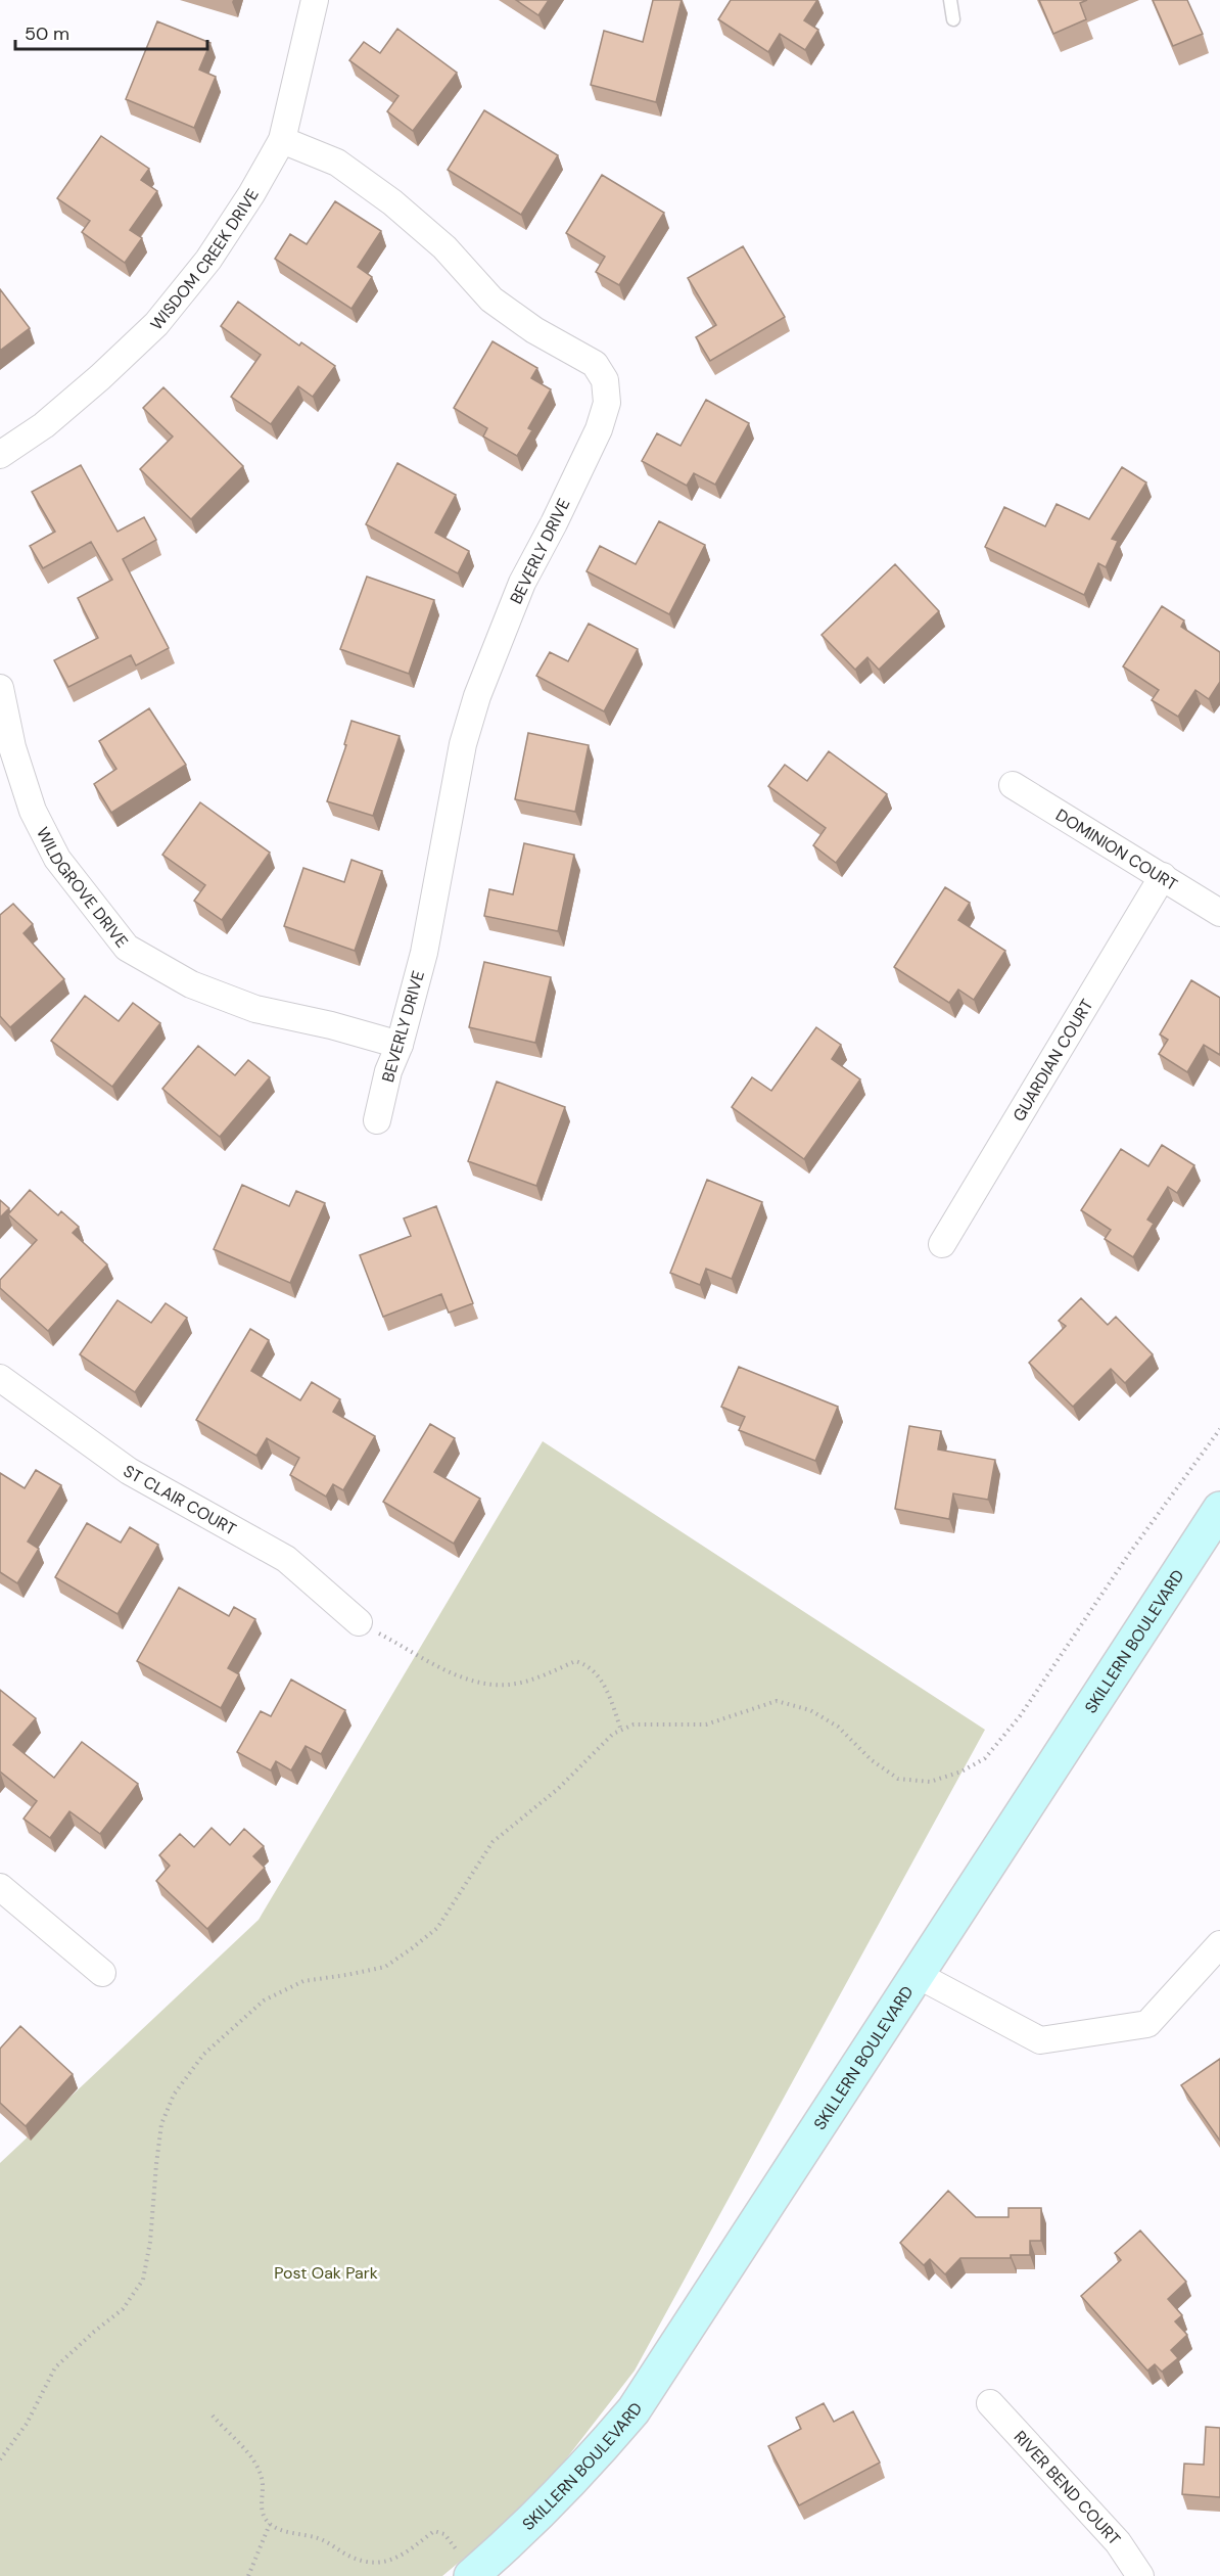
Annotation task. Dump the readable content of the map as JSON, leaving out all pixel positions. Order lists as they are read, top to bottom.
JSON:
{
  "streets": {
    "street": [
      "WISDOM CREEK DRIVE",
      "BEVERLY DRIVE",
      "DOMINION COURT",
      "WILDGROVE DRIVE",
      "GUARDIAN COURT",
      "ST CLAIR COURT",
      "SKILLERN BOULEVARD",
      "RIVER BEND COURT"
    ]
  },
  "crossings": [
    ["WISDOM CREEK DRIVE", "BEVERLY DRIVE"],
    ["BEVERLY DRIVE", "WILDGROVE DRIVE"],
    ["DOMINION COURT", "GUARDIAN COURT"]
  ],
  "parks": ["Post Oak Park"],
  "scale_bar": "50 m"
}
